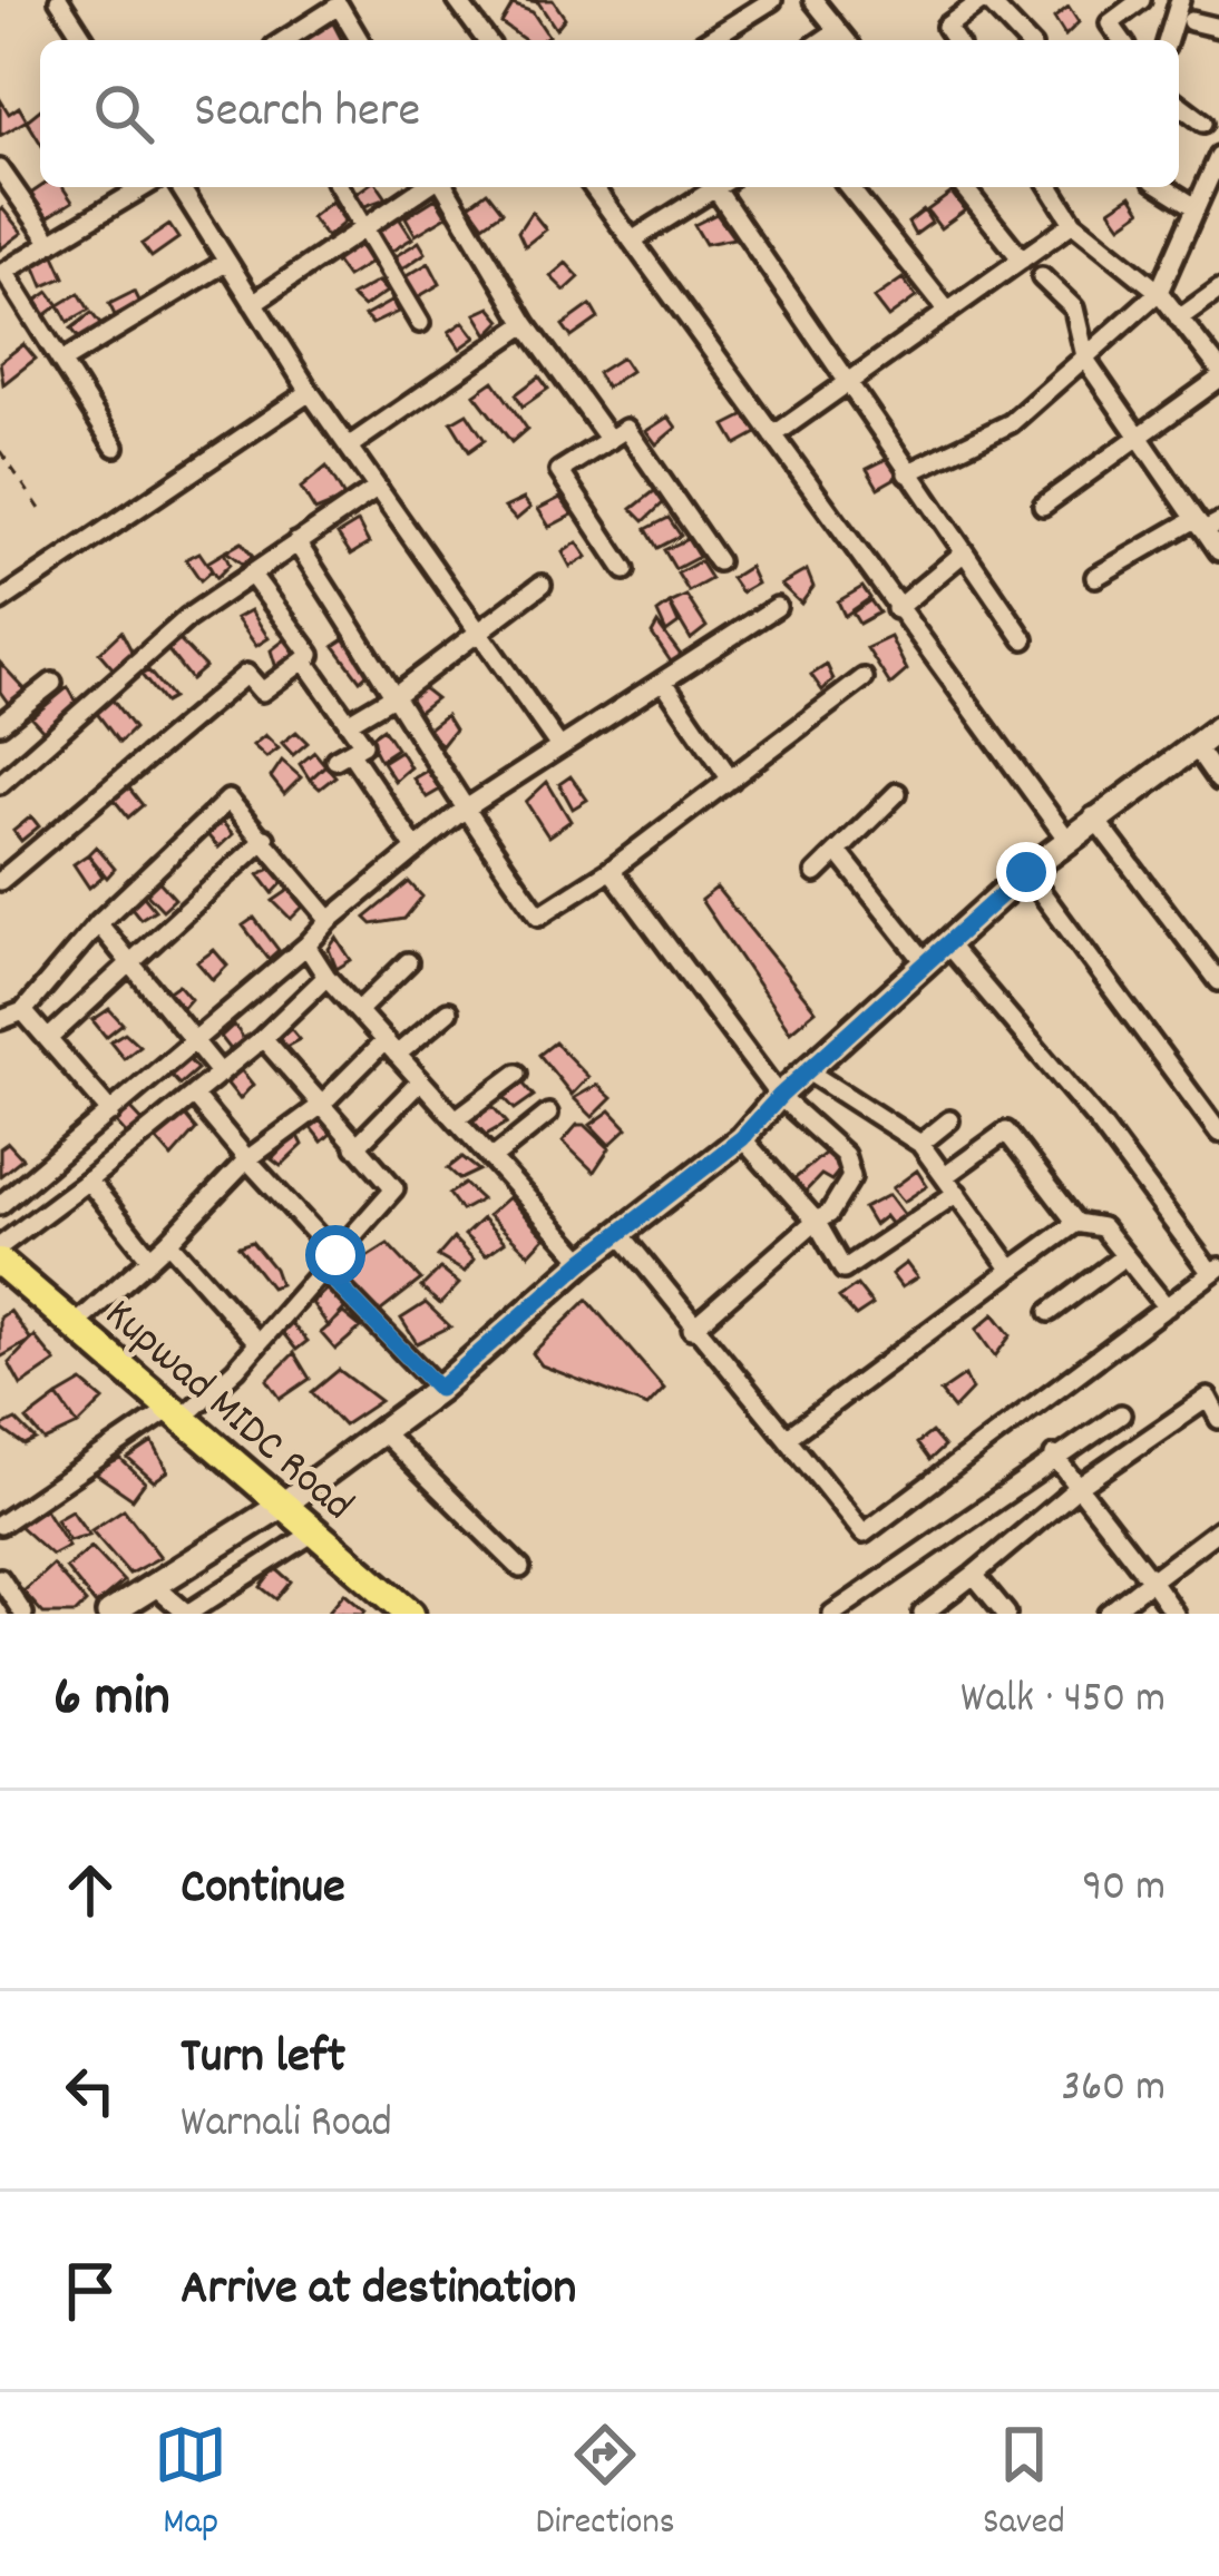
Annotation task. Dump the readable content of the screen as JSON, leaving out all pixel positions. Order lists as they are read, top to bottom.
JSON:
{
  "streets": {
    "main road": ["Kupwad MIDC Road"]
  },
  "page": {
    "search": "Search here",
    "heading": ["6 min", "Walk · 450 m"],
    "list": [
      ["Continue", "90 m"],
      ["Turn left", "Warnali Road", "360 m"],
      "Arrive at destination"
    ],
    "nav": ["Map", "Directions", "Saved"]
  }
}
